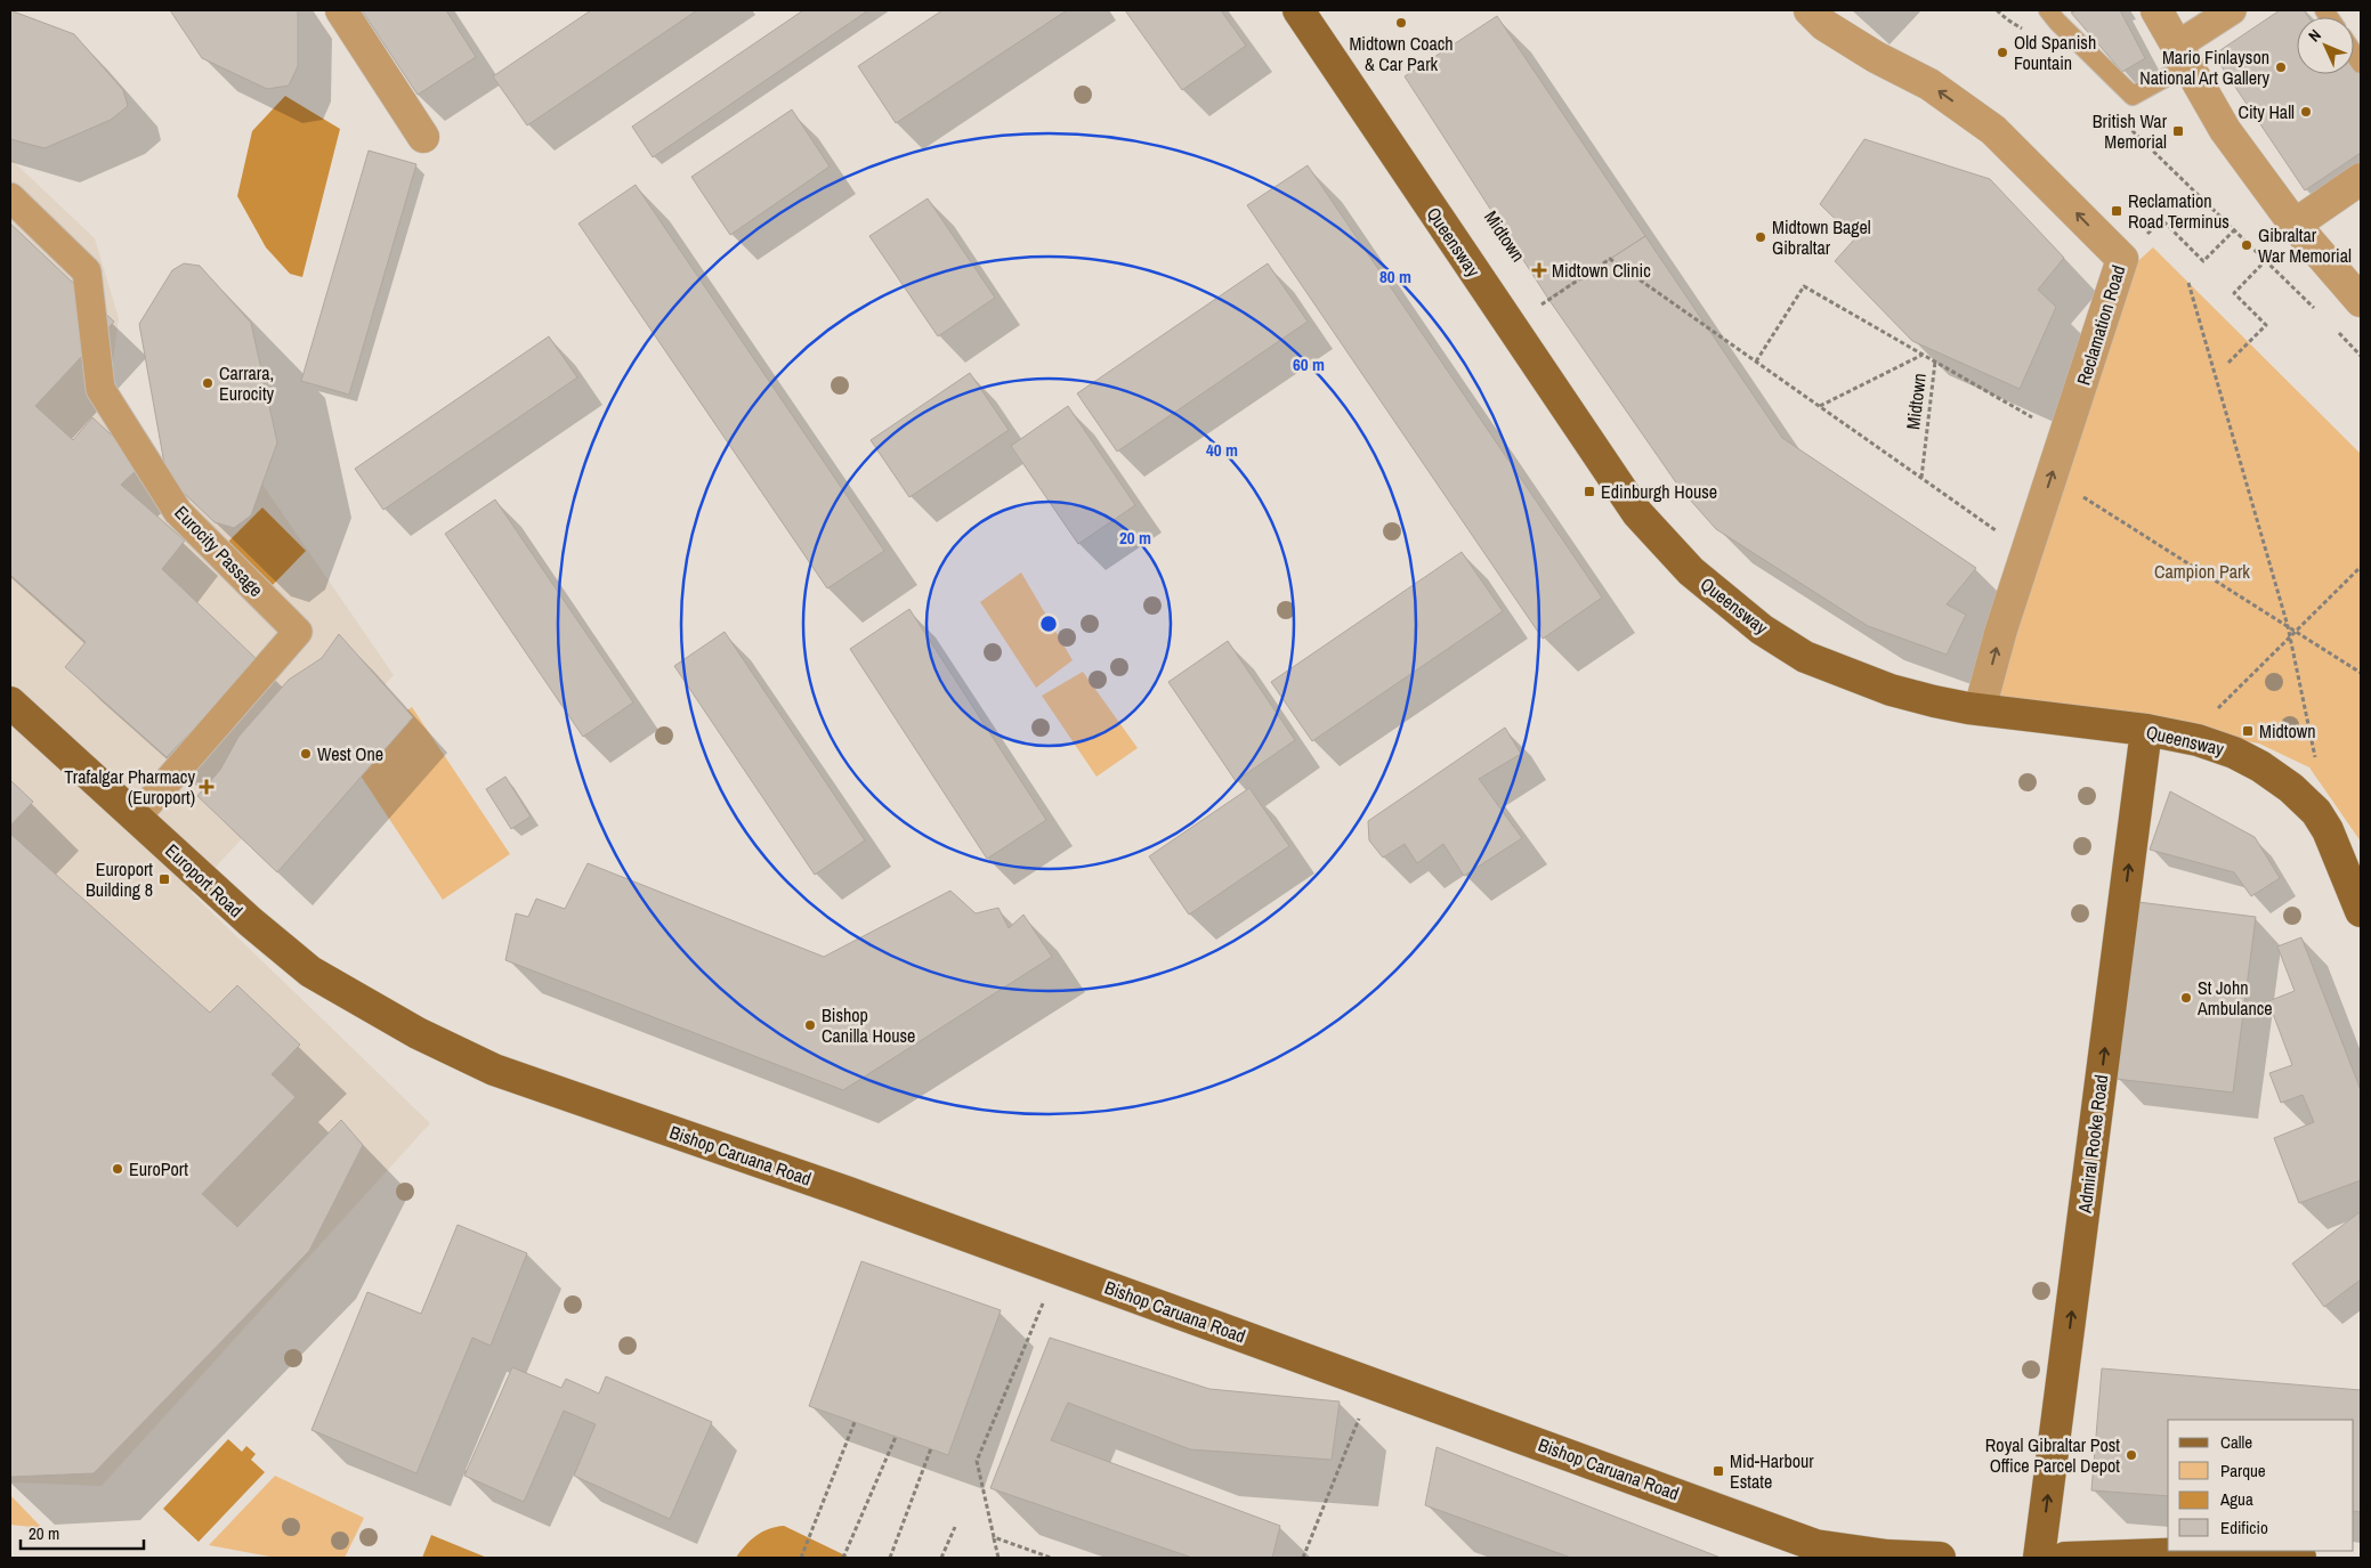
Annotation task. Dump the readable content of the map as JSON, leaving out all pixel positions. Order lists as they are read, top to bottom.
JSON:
{
  "streets": {
    "main road": [
      "Queensway",
      "Europort Road",
      "Admiral Rooke Road",
      "Bishop Caruana Road"
    ],
    "street": ["Reclamation Road", "Eurocity Passage"],
    "path": ["Midtown"]
  },
  "crossings": [
    ["Midtown", "Reclamation Road"],
    ["Queensway", "Reclamation Road"],
    ["Queensway", "Admiral Rooke Road"],
    ["Eurocity Passage", "Europort Road"],
    ["Europort Road", "Bishop Caruana Road"]
  ],
  "one_way": ["Reclamation Road", "Admiral Rooke Road"],
  "parks": ["Campion Park"],
  "places": {
    "other": [
      "Midtown Coach & Car Park",
      "Old Spanish Fountain",
      "Mario Finlayson National Art Gallery",
      "City Hall",
      "Midtown Bagel Gibraltar",
      "Gibraltar War Memorial",
      "Carrara, Eurocity",
      "West One",
      "St John Ambulance",
      "Bishop Canilla House",
      "EuroPort",
      "Royal Gibraltar Post Office Parcel Depot"
    ],
    "transit": [
      "British War Memorial",
      "Reclamation Road Terminus",
      "Edinburgh House",
      "Midtown",
      "Europort Building 8",
      "Mid-Harbour Estate"
    ],
    "health": ["Midtown Clinic", "Trafalgar Pharmacy (Europort)"]
  },
  "legend": [
    "Calle",
    "Parque",
    "Agua",
    "Edificio"
  ],
  "scale_bar": "20 m",
  "north": "top left",
  "rings": [
    "80 m",
    "60 m",
    "40 m",
    "20 m"
  ]
}
